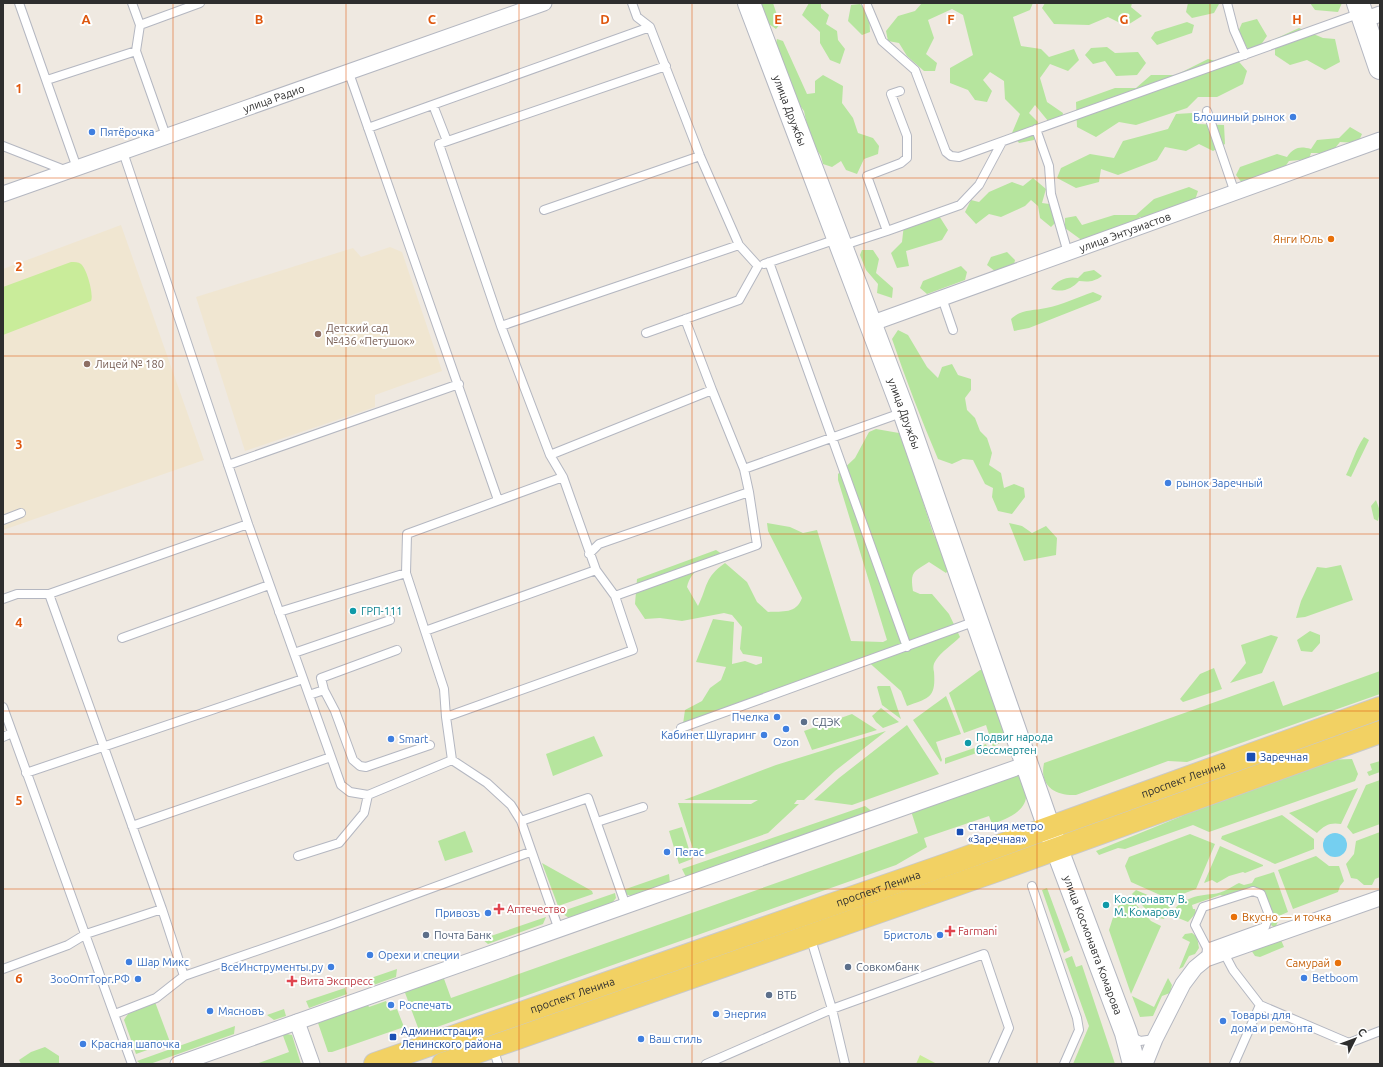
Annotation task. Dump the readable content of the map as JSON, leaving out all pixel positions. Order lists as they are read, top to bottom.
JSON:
{
  "streets": {
    "main road": ["проспект Ленина"],
    "street": [
      "улица Радио",
      "улица Дружбы",
      "улица Энтузиастов",
      "улица Космонавта Комарова"
    ]
  },
  "crossings": [
    ["улица Дружбы", "улица Энтузиастов"],
    ["улица Дружбы", "проспект Ленина"],
    ["улица Дружбы", "улица Космонавта Комарова"],
    ["проспект Ленина", "улица Космонавта Комарова"]
  ],
  "places": {
    "other": [
      "Блошиный рынок",
      "Пятёрочка",
      "Янги Юль",
      "Детский сад №436 «Петушок»",
      "Лицей № 180",
      "рынок Заречный",
      "ГРП-111",
      "Пчелка",
      "СДЭК",
      "Ozon",
      "Кабинет Шугаринг",
      "Smart",
      "Подвиг народа бессмертен",
      "Пегас",
      "Космонавту В. М. Комарову",
      "Привозъ",
      "Вкусно — и точка",
      "Почта Банк",
      "Бристоль",
      "Орехи и специи",
      "Шар Микс",
      "Самурай",
      "ВсеИнструменты.ру",
      "Совкомбанк",
      "Betboom",
      "ЗооОптТорг.РФ",
      "ВТБ",
      "Роспечать",
      "Мясновъ",
      "Энергия",
      "Товары для дома и ремонта",
      "Ваш стиль",
      "Красная шапочка"
    ],
    "transit": ["Заречная", "станция метро «Заречная»", "Администрация Ленинского района"],
    "health": ["Аптечество", "Farmani", "Вита Экспресс"]
  },
  "north": "top right",
  "grid": {
    "columns": [
      "A",
      "B",
      "C",
      "D",
      "E",
      "F",
      "G",
      "H"
    ],
    "rows": [
      "1",
      "2",
      "3",
      "4",
      "5",
      "6"
    ]
  }
}
